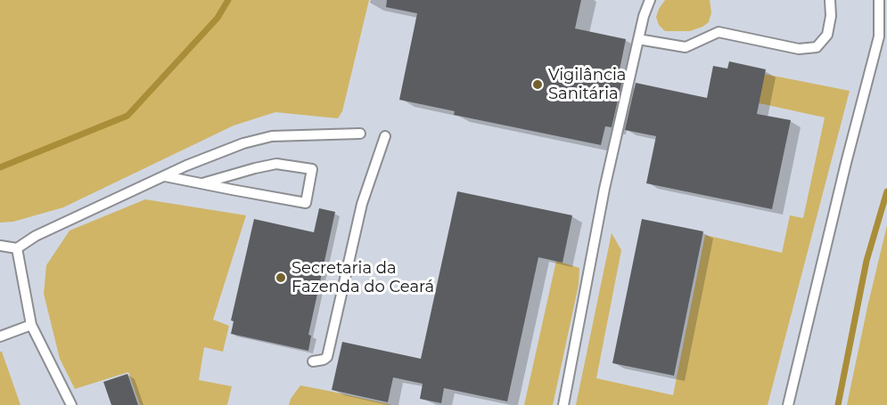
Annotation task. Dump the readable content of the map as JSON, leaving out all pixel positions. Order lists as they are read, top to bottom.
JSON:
{
  "places": ["Vigilância Sanitária", "Secretaria da Fazenda do Ceará"]
}
